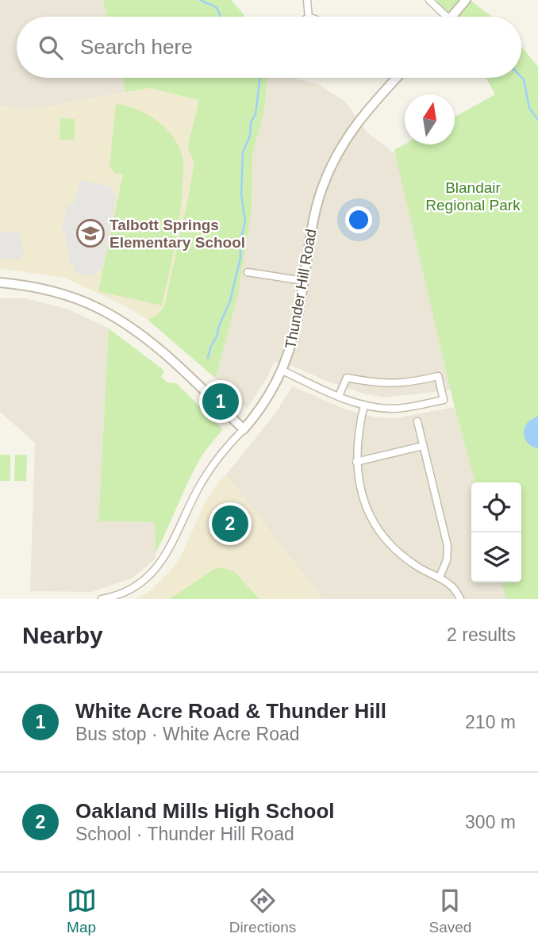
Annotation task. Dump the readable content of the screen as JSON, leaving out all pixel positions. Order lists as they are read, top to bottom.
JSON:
{
  "streets": {
    "street": ["Thunder Hill Road"]
  },
  "parks": ["Blandair Regional Park"],
  "places": {
    "school or university": ["Talbott Springs Elementary School"]
  },
  "north": "top",
  "page": {
    "search": "Search here",
    "pins": ["1", "2"],
    "heading": ["Nearby", "2 results"],
    "list": [
      {
        "mark": "1",
        "name": "White Acre Road & Thunder Hill",
        "note": "Bus stop · White Acre Road",
        "value": "210 m"
      },
      {
        "mark": "2",
        "name": "Oakland Mills High School",
        "note": "School · Thunder Hill Road",
        "value": "300 m"
      }
    ],
    "nav": ["Map", "Directions", "Saved"]
  }
}
